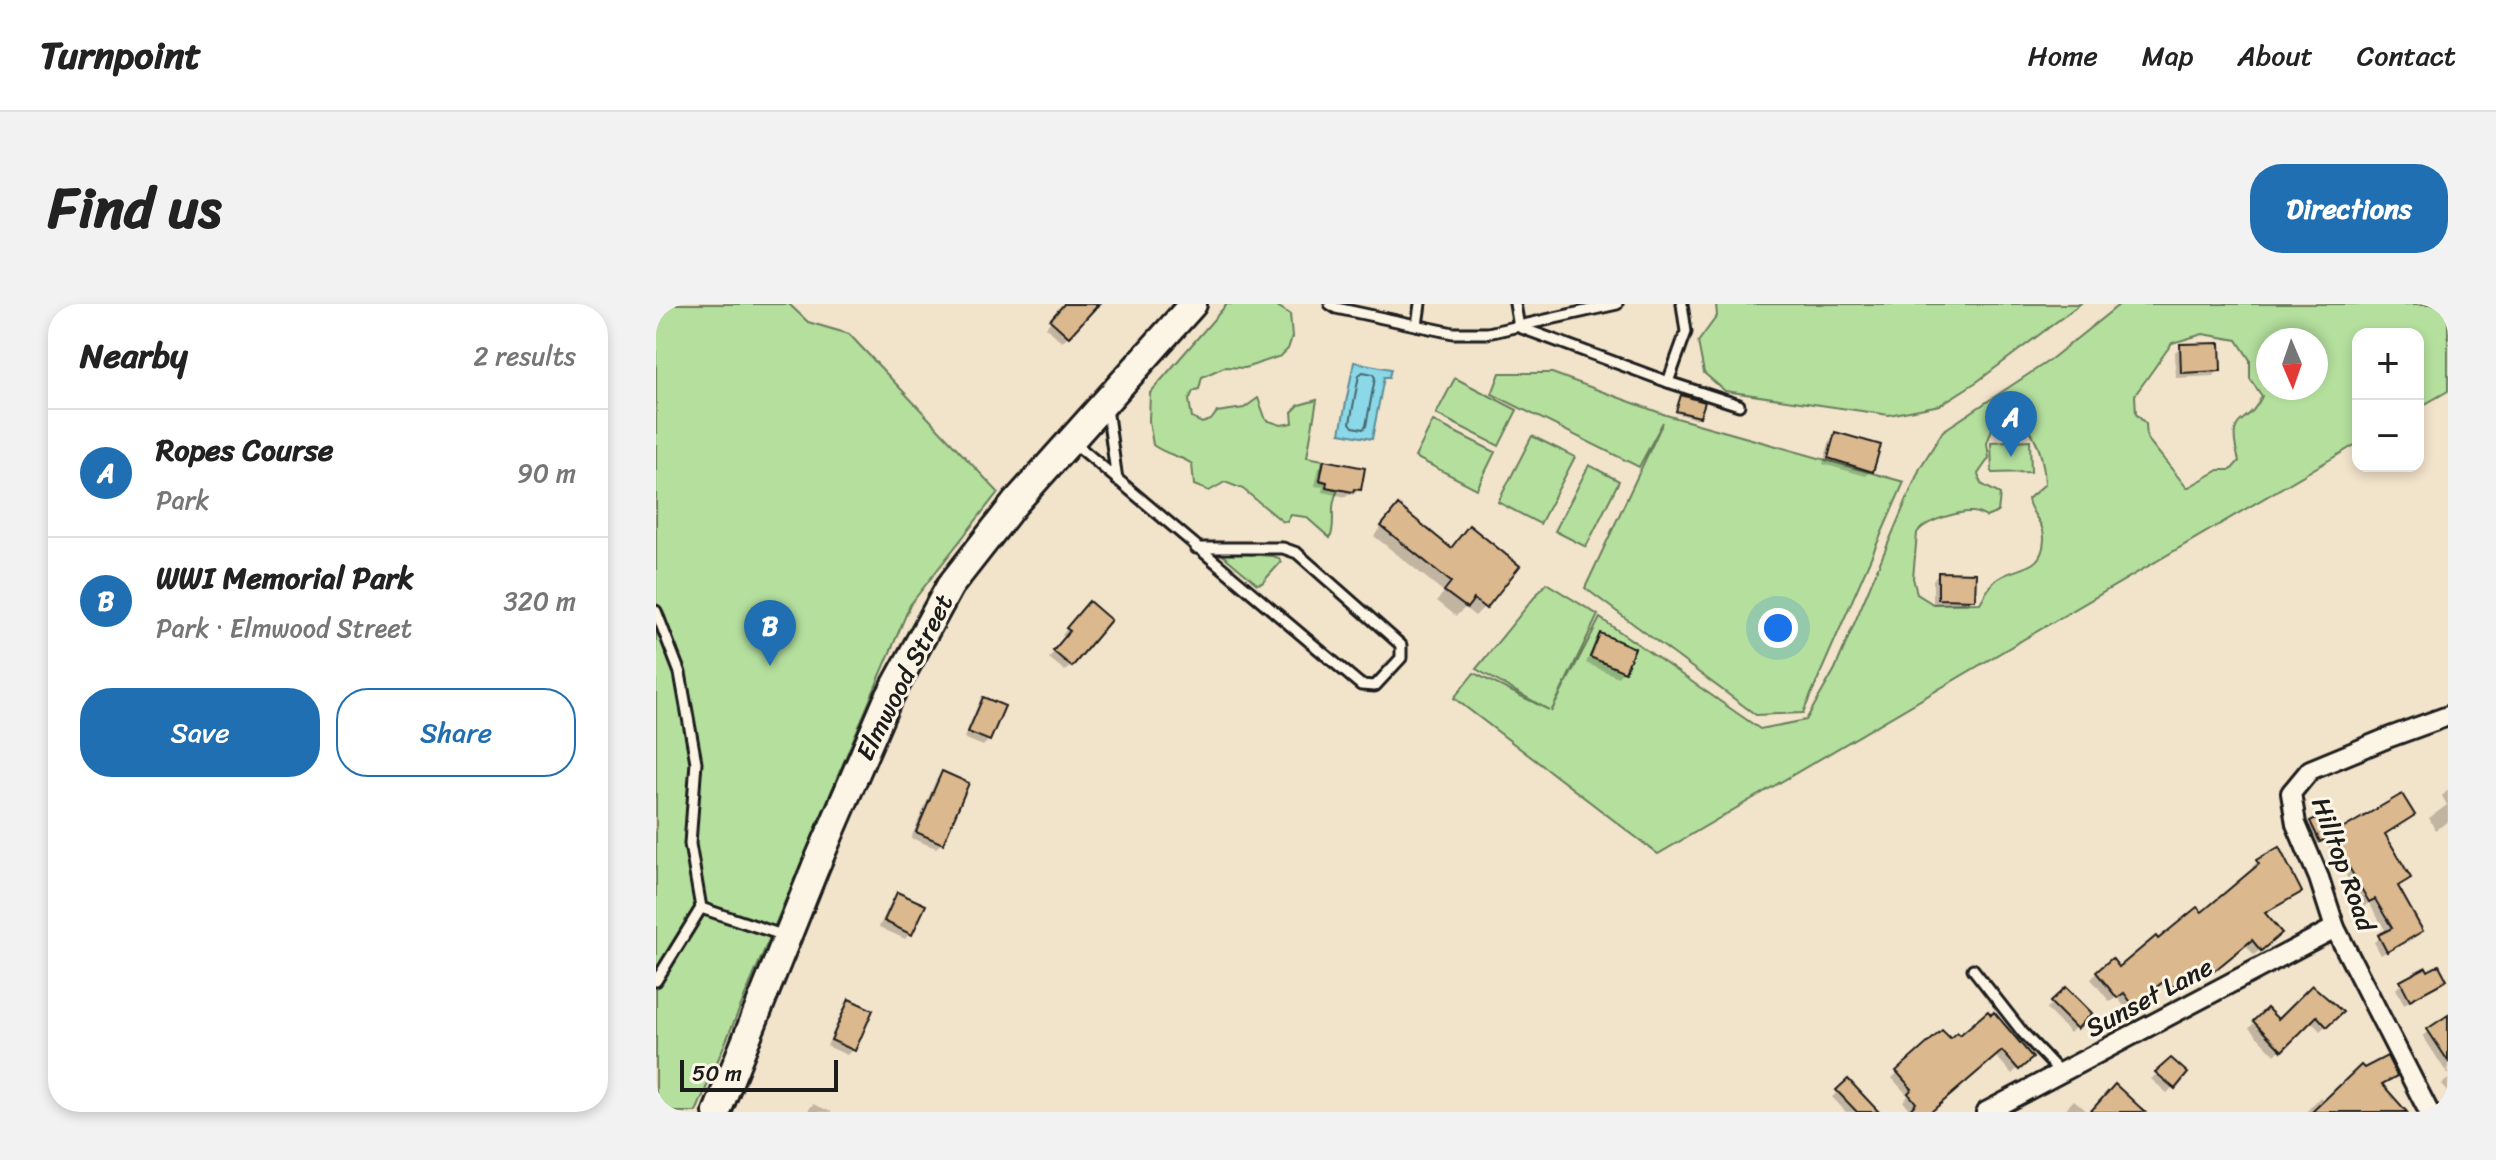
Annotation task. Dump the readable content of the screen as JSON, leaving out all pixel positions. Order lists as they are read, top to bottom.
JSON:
{
  "streets": {
    "main road": ["Elmwood Street"],
    "street": ["Hilltop Road", "Sunset Lane"]
  },
  "crossings": [
    ["Hilltop Road", "Sunset Lane"]
  ],
  "scale_bar": "50 m",
  "north": "bottom",
  "page": {
    "header": "Turnpoint",
    "nav": [
      "Home",
      "Map",
      "About",
      "Contact"
    ],
    "title": "Find us",
    "buttons": [
      "Directions",
      ["Save", "Share"]
    ],
    "heading": ["Nearby", "2 results"],
    "map_buttons": ["+", "−"],
    "pins": ["A", "B"],
    "list": [
      {
        "mark": "A",
        "name": "Ropes Course",
        "note": "Park",
        "value": "90 m"
      },
      {
        "mark": "B",
        "name": "WWI Memorial Park",
        "note": "Park · Elmwood Street",
        "value": "320 m"
      }
    ],
    "scale": "50 m"
  }
}
